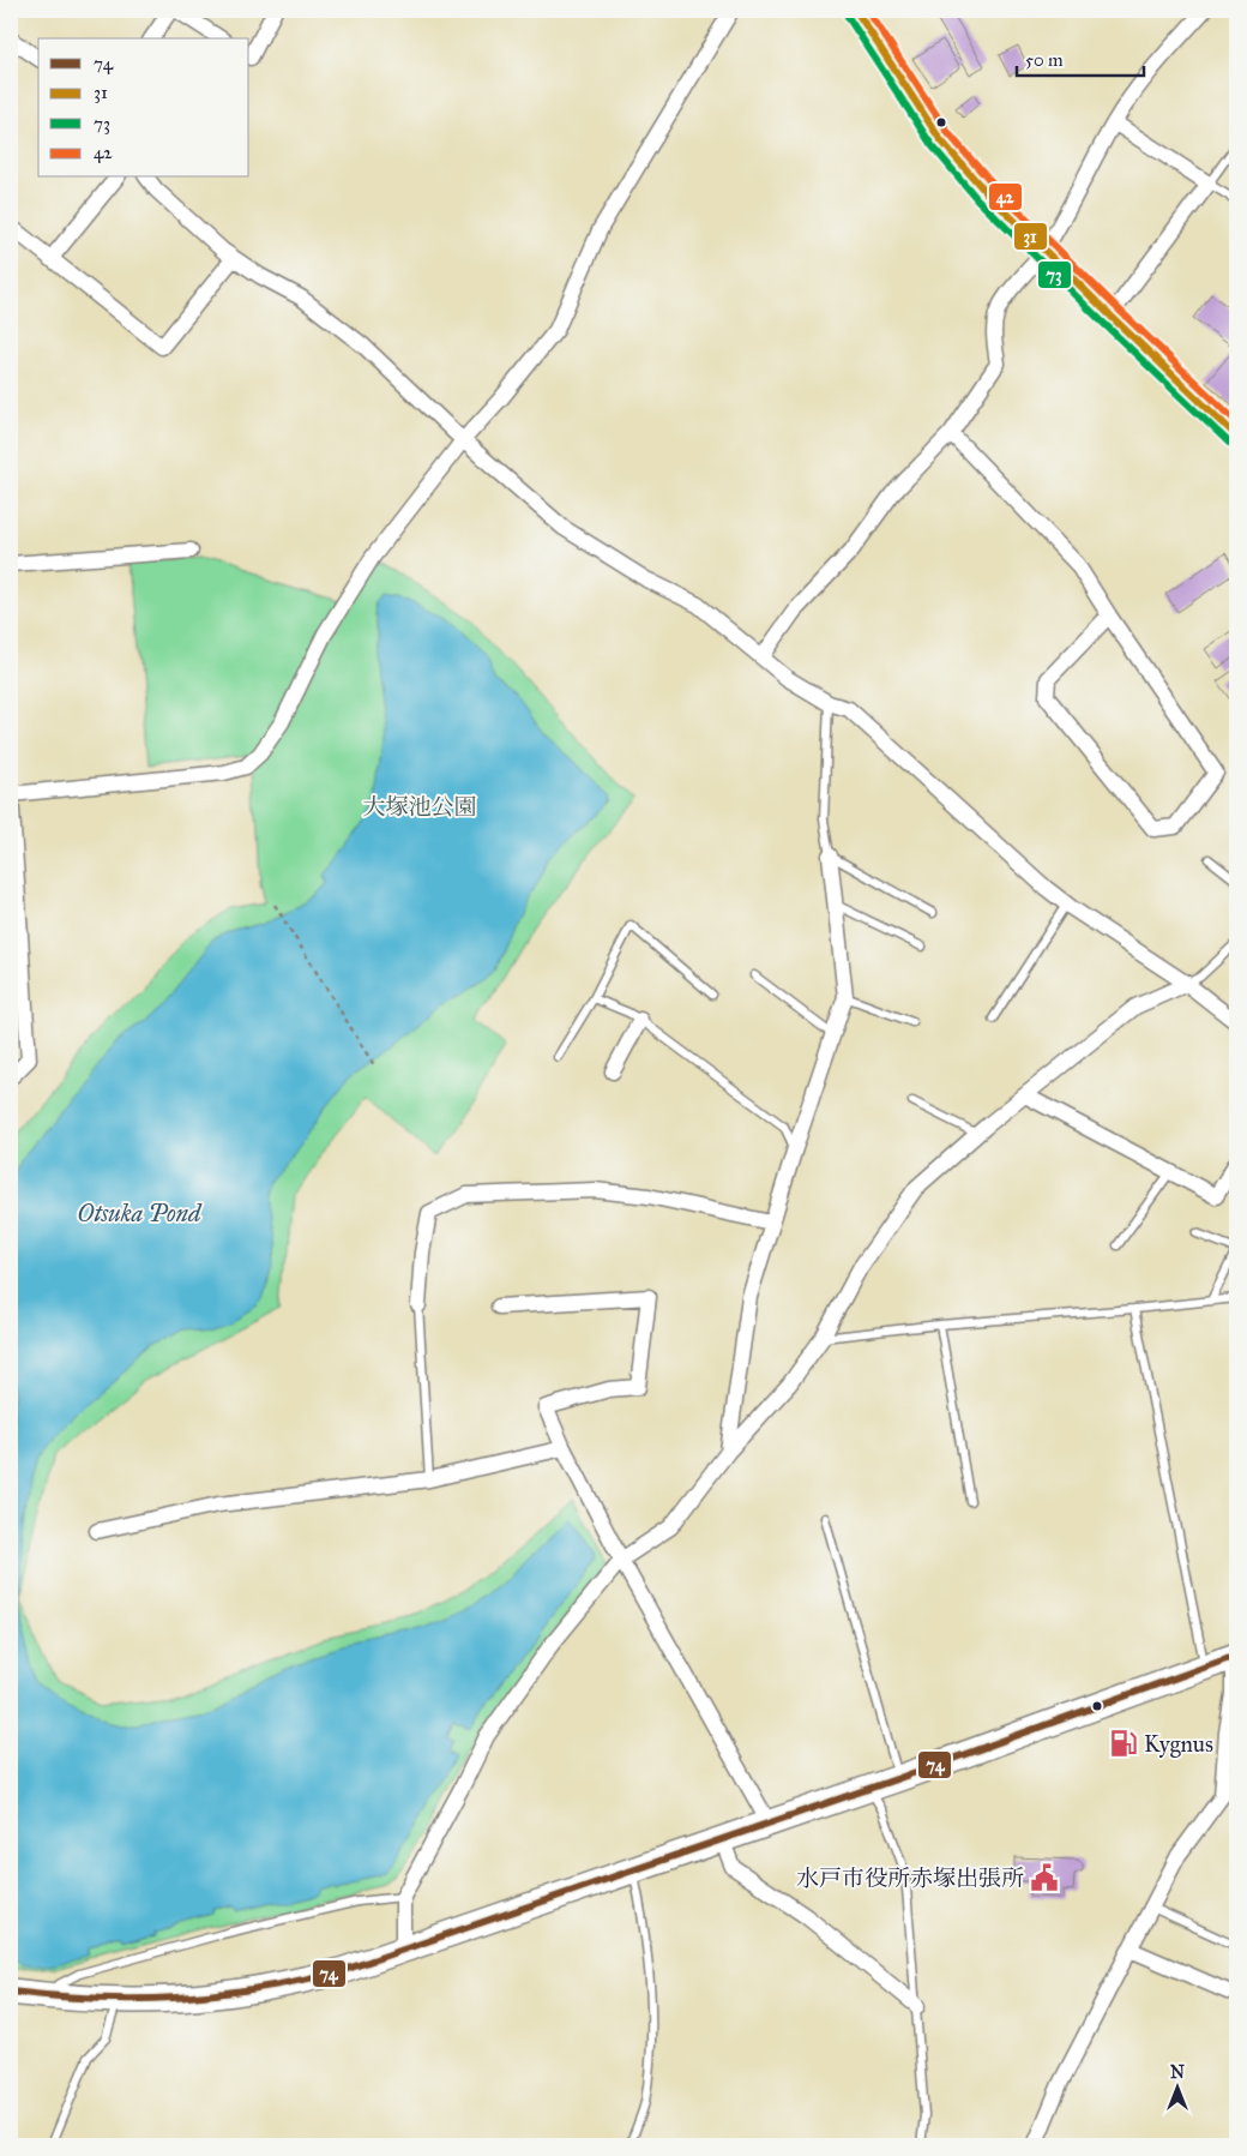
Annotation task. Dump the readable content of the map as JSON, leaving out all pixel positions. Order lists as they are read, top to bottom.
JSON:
{
  "water": ["Otsuka Pond"],
  "parks": ["大塚池公園"],
  "places": {
    "fuel station": ["Kygnus"],
    "public building": ["水戸市役所赤塚出張所"]
  },
  "lines": [
    "transit line 31",
    "transit line 42",
    "transit line 73",
    "transit line 74"
  ],
  "legend": [
    "74",
    "31",
    "73",
    "42"
  ],
  "scale_bar": "50 m",
  "north": "top"
}
